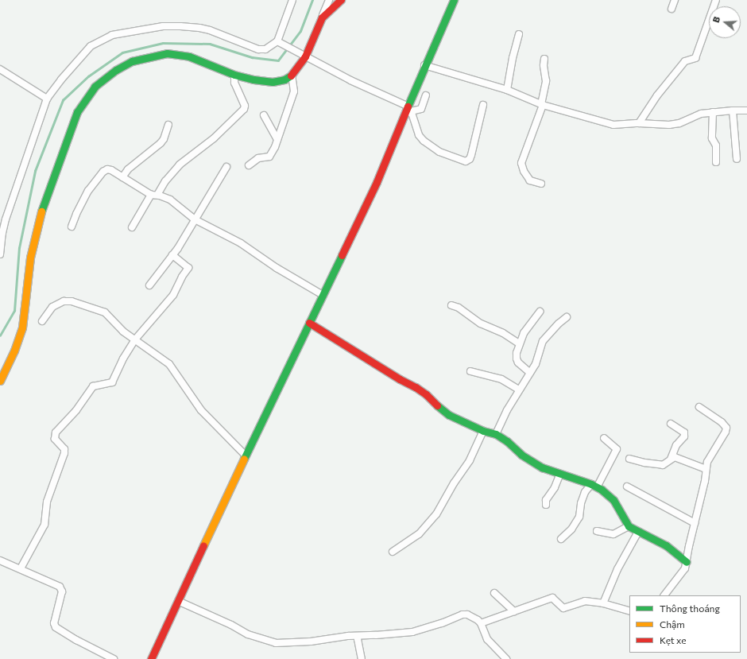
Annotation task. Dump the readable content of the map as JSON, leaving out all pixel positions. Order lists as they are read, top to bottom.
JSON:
{
  "legend": ["Thông thoáng", "Chậm", "Kẹt xe"],
  "north": "left"
}
